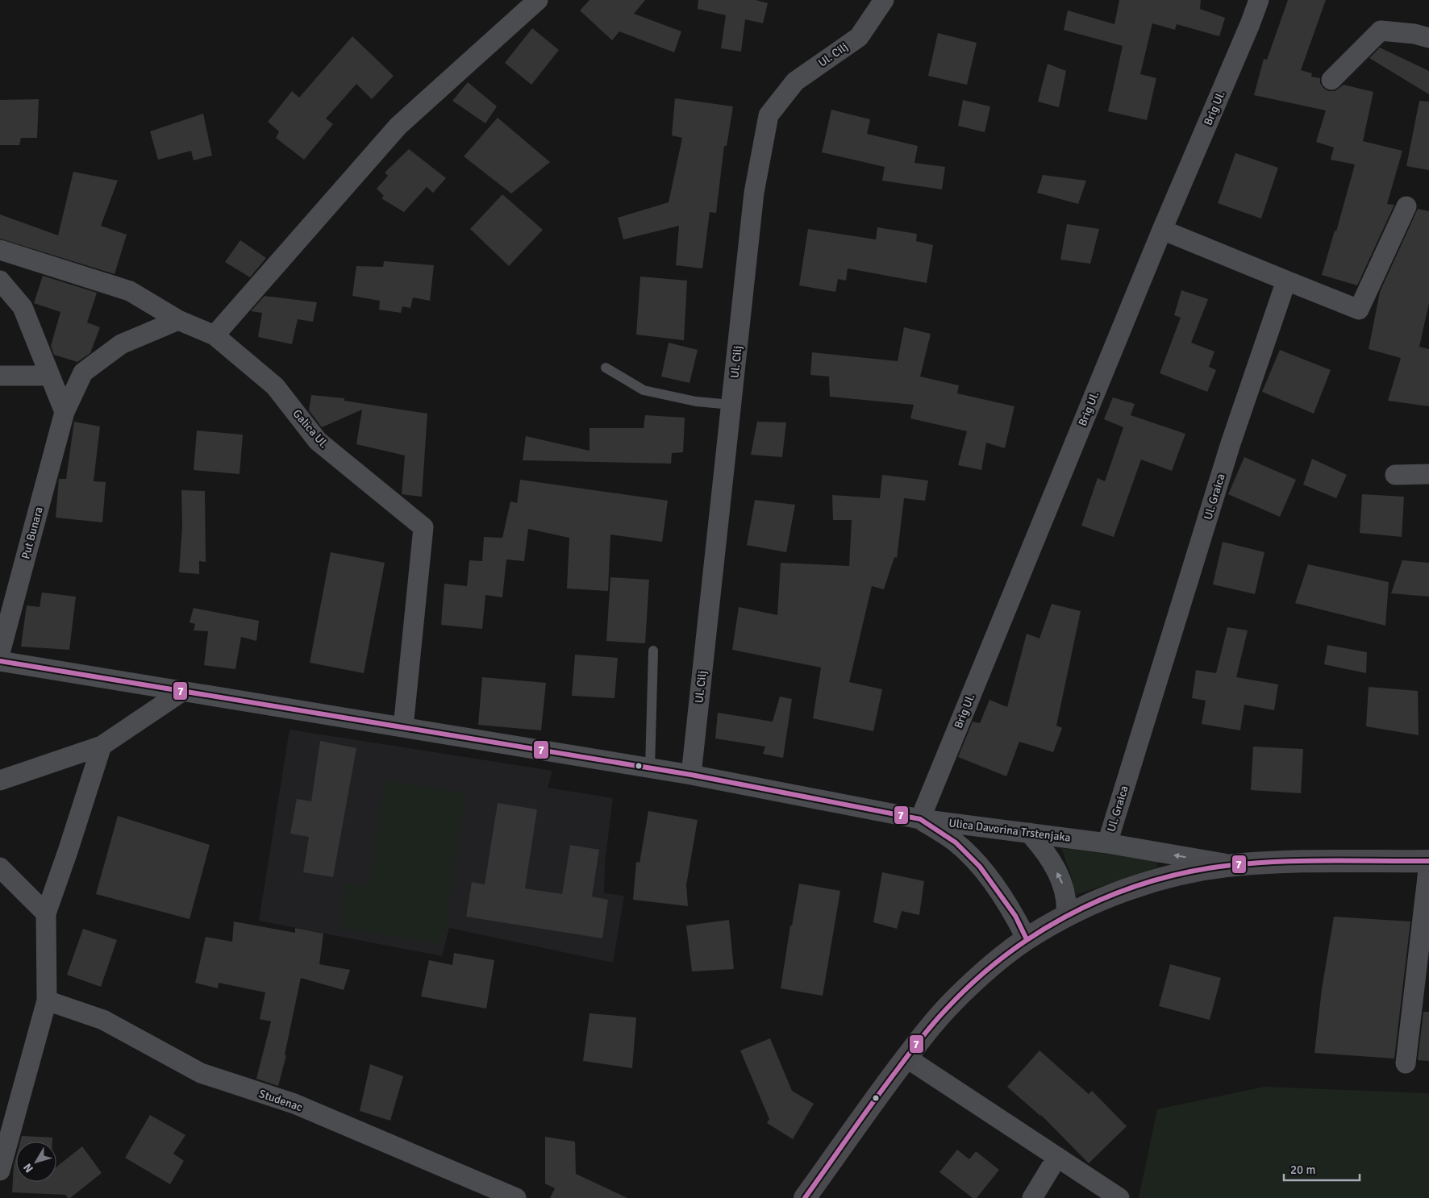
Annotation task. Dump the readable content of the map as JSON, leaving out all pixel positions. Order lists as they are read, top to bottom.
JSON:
{
  "streets": {
    "street": [
      "Ul. Cilj",
      "Brig Ul.",
      "Galica Ul.",
      "Ul. Graica",
      "Put Bunara",
      "Ulica Davorina Trstenjaka",
      "Studenac"
    ]
  },
  "crossings": [
    ["Ul. Cilj", "Ulica Davorina Trstenjaka"],
    ["Brig Ul.", "Ulica Davorina Trstenjaka"],
    ["Galica Ul.", "Ulica Davorina Trstenjaka"],
    ["Ul. Graica", "Ulica Davorina Trstenjaka"]
  ],
  "lines": ["transit line 7"],
  "scale_bar": "20 m",
  "north": "bottom left"
}
